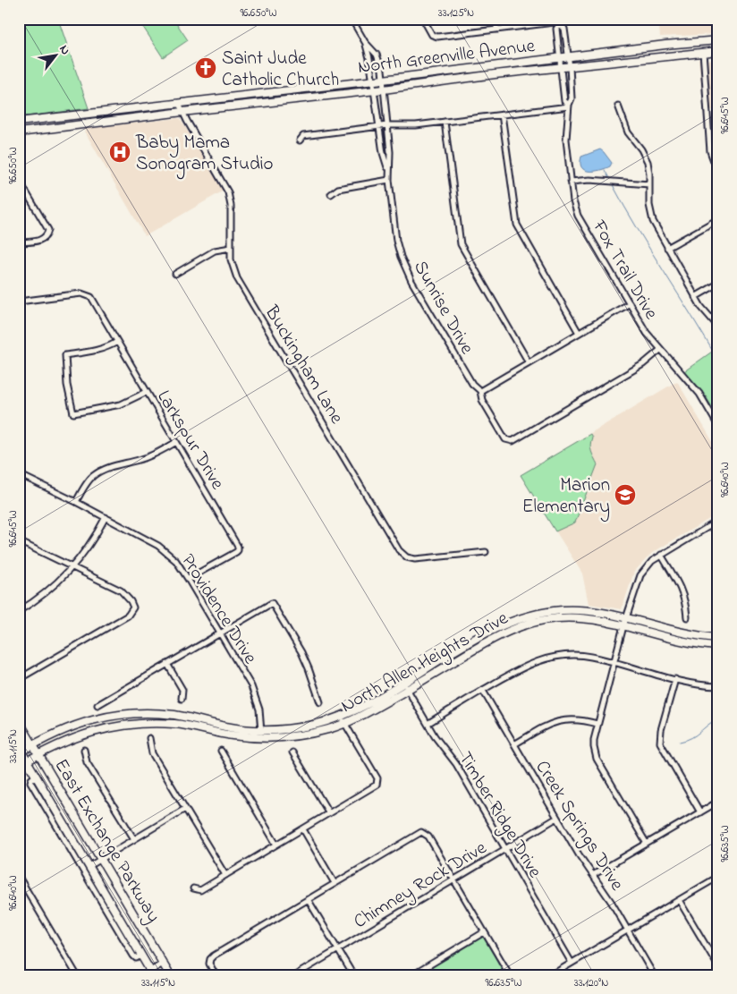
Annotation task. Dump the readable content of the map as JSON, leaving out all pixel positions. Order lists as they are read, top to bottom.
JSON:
{
  "streets": {
    "main road": ["North Greenville Avenue", "North Allen Heights Drive", "East Exchange Parkway"],
    "street": [
      "Fox Trail Drive",
      "Sunrise Drive",
      "Buckingham Lane",
      "Larkspur Drive",
      "Providence Drive",
      "Timber Ridge Drive",
      "Creek Springs Drive",
      "Chimney Rock Drive"
    ]
  },
  "crossings": [
    ["North Greenville Avenue", "Fox Trail Drive"],
    ["North Greenville Avenue", "Sunrise Drive"],
    ["North Greenville Avenue", "Buckingham Lane"],
    ["Fox Trail Drive", "Sunrise Drive"],
    ["Larkspur Drive", "Providence Drive"],
    ["Providence Drive", "North Allen Heights Drive"],
    ["North Allen Heights Drive", "Timber Ridge Drive"],
    ["North Allen Heights Drive", "East Exchange Parkway"],
    ["Timber Ridge Drive", "Chimney Rock Drive"],
    ["Creek Springs Drive", "Chimney Rock Drive"]
  ],
  "places": {
    "church": ["Saint Jude Catholic Church"],
    "hospital": ["Baby Mama Sonogram Studio"],
    "school or university": ["Marion Elementary"]
  },
  "north": "top right",
  "coordinates": [
    "96.650°W",
    "33.125°N",
    "96.645°W",
    "96.640°W",
    "33.115°N",
    "96.635°W",
    "33.120°N"
  ]
}
